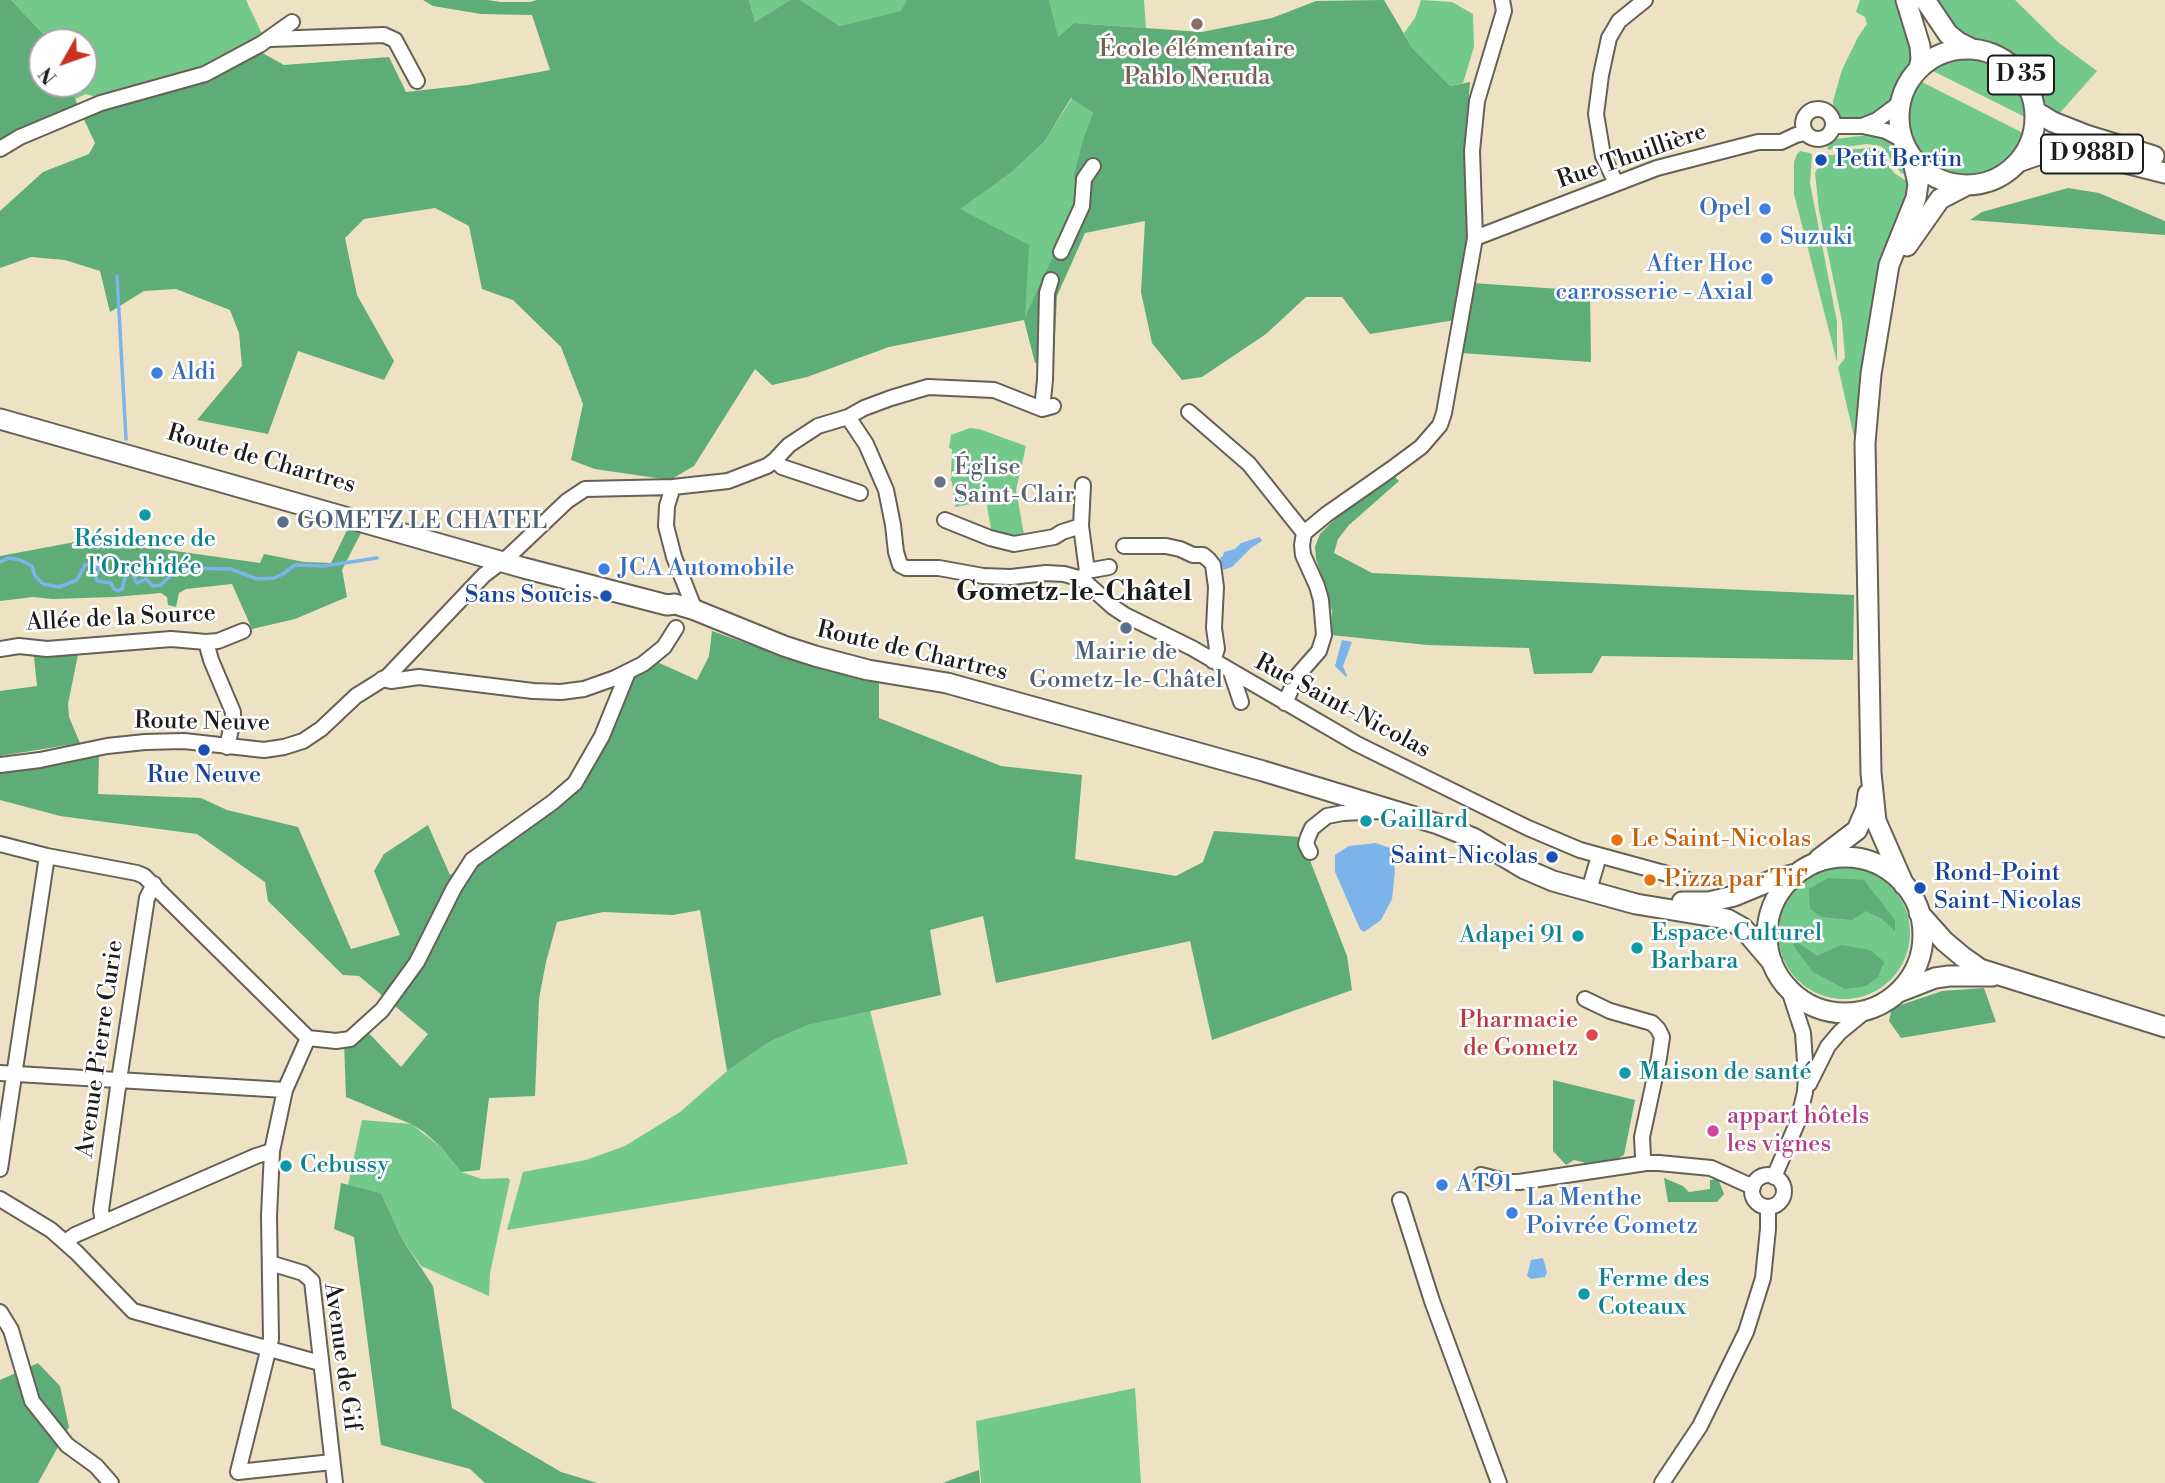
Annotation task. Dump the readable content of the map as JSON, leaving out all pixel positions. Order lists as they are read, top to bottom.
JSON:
{
  "streets": {
    "main road": ["D 35", "D 988D", "Route de Chartres"],
    "street": [
      "Rue Thuillière",
      "Allée de la Source",
      "Rue Saint-Nicolas",
      "Route Neuve",
      "Avenue Pierre Curie",
      "Avenue de Gif"
    ]
  },
  "crossings": [
    ["D 35", "D 988D"],
    ["Route de Chartres", "Route Neuve"]
  ],
  "districts": ["Gometz-le-Châtel"],
  "places": [
    "École élémentaire Pablo Neruda",
    "Petit Bertin",
    "Opel",
    "Suzuki",
    "After Hoc carrosserie - Axial",
    "Aldi",
    "Église Saint-Clair",
    "Résidence de l'Orchidée",
    "GOMETZ LE CHATEL",
    "JCA Automobile",
    "Sans Soucis",
    "Mairie de Gometz-le-Châtel",
    "Rue Neuve",
    "Gaillard",
    "Le Saint-Nicolas",
    "Saint-Nicolas",
    "Pizza par Tif'",
    "Rond-Point Saint-Nicolas",
    "Adapei 91",
    "Espace Culturel Barbara",
    "Pharmacie de Gometz",
    "Maison de santé",
    "appart hôtels les vignes",
    "Cebussy",
    "AT91",
    "La Menthe Poivrée Gometz",
    "Ferme des Coteaux"
  ],
  "north": "bottom left"
}
